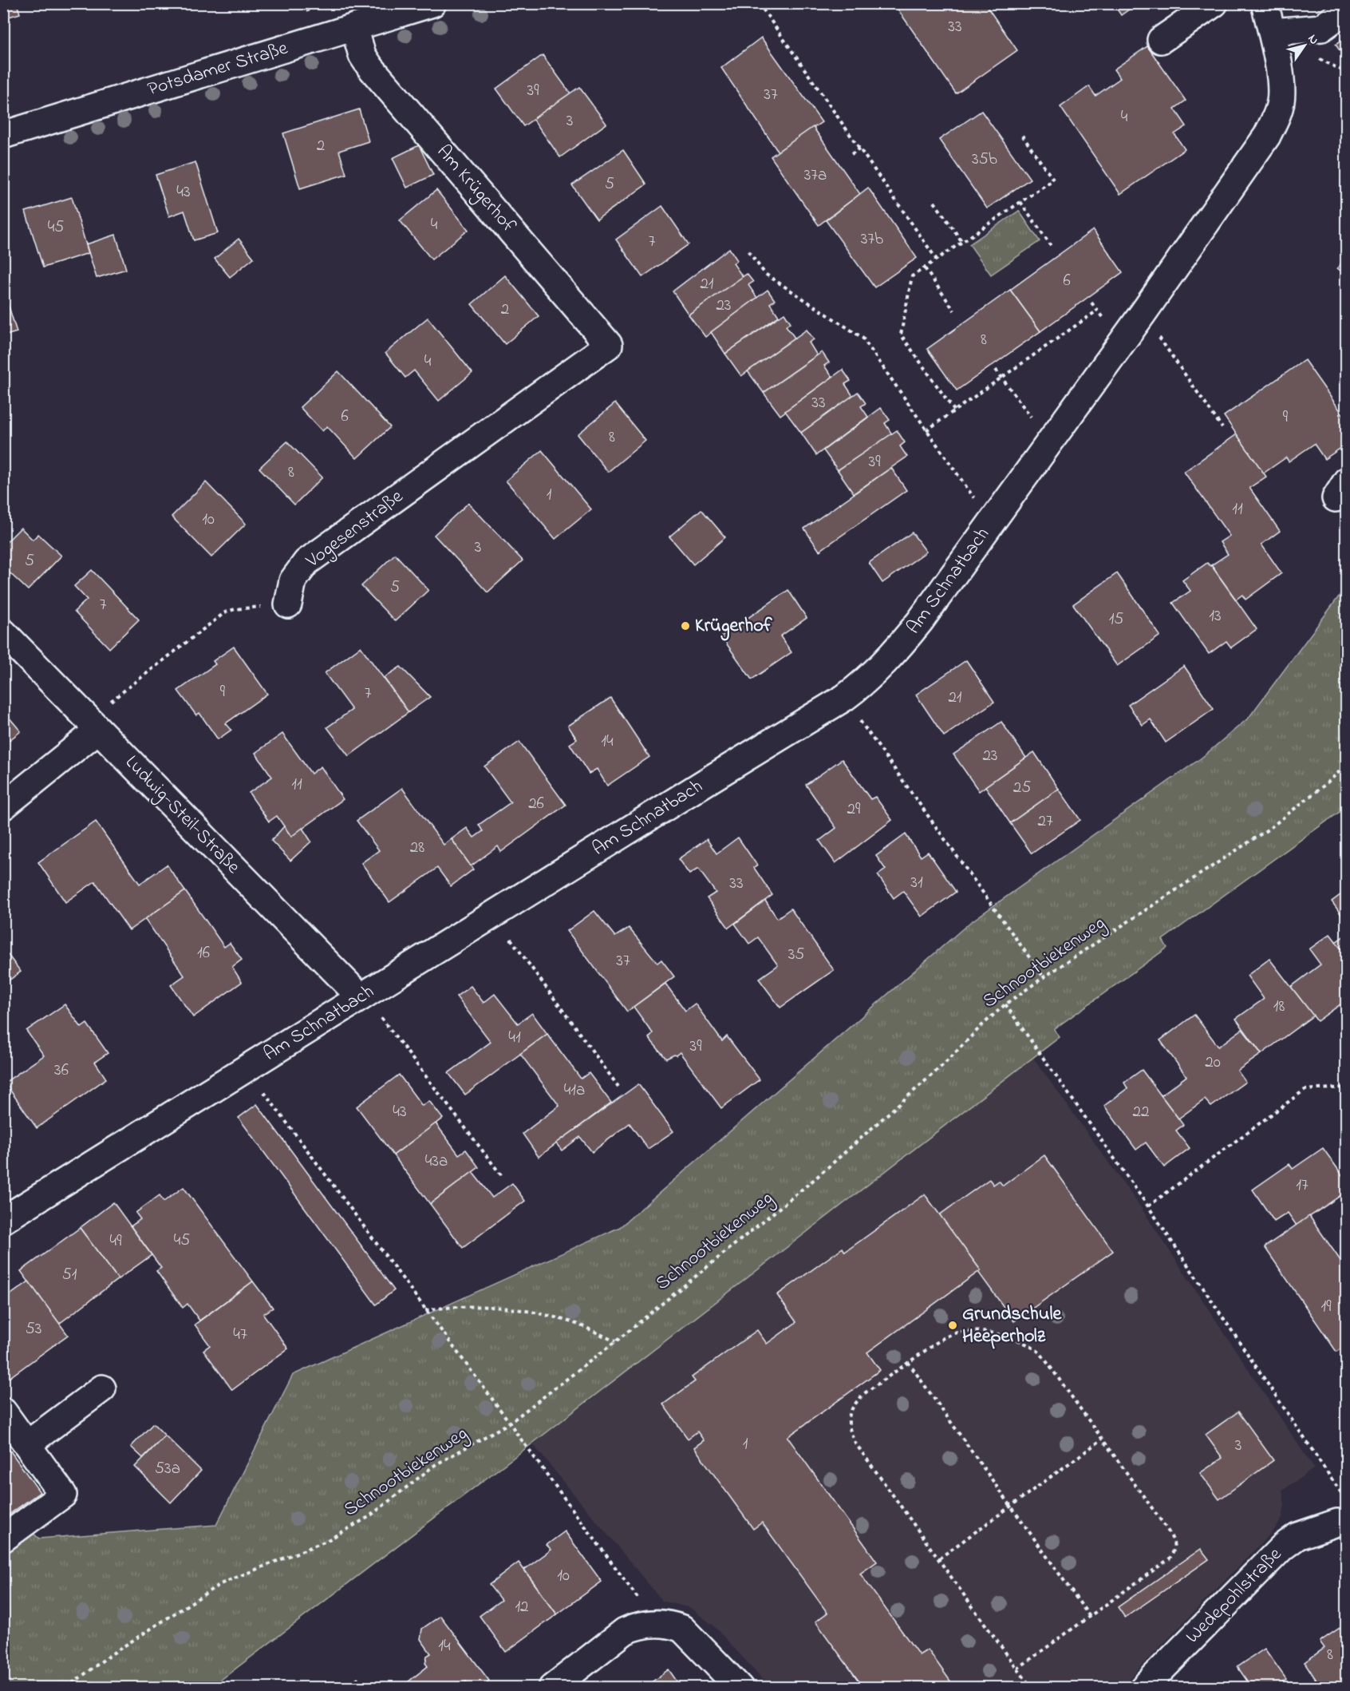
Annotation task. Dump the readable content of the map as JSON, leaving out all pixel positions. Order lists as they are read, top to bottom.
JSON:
{
  "streets": {
    "street": [
      "Potsdamer Straße",
      "Am Krügerhof",
      "Vogesenstraße",
      "Am Schnatbach",
      "Ludwig-Steil-Straße",
      "Wedepohlstraße"
    ],
    "path": ["Schnootbiekenweg"]
  },
  "crossings": [
    ["Potsdamer Straße", "Am Krügerhof"],
    ["Am Krügerhof", "Vogesenstraße"],
    ["Am Schnatbach", "Ludwig-Steil-Straße"]
  ],
  "places": ["Krügerhof", "Grundschule Heeperholz"],
  "house_numbers": [
    "33",
    "39",
    "37",
    "4",
    "3",
    "2",
    "35b",
    "37a",
    "5",
    "43",
    "4",
    "45",
    "37b",
    "7",
    "6",
    "21",
    "23",
    "2",
    "8",
    "4",
    "33",
    "6",
    "9",
    "8",
    "39",
    "8",
    "1",
    "11",
    "10",
    "3",
    "5",
    "5",
    "7",
    "13",
    "15",
    "9",
    "7",
    "21",
    "14",
    "23",
    "11",
    "25",
    "26",
    "29",
    "27",
    "28",
    "31",
    "33",
    "16",
    "35",
    "37",
    "18",
    "41",
    "39",
    "20",
    "36",
    "41a",
    "43",
    "22",
    "43a",
    "17",
    "45",
    "49",
    "51",
    "19",
    "53",
    "47",
    "1",
    "3",
    "53a",
    "10",
    "12",
    "14",
    "8"
  ],
  "north": "top right"
}
